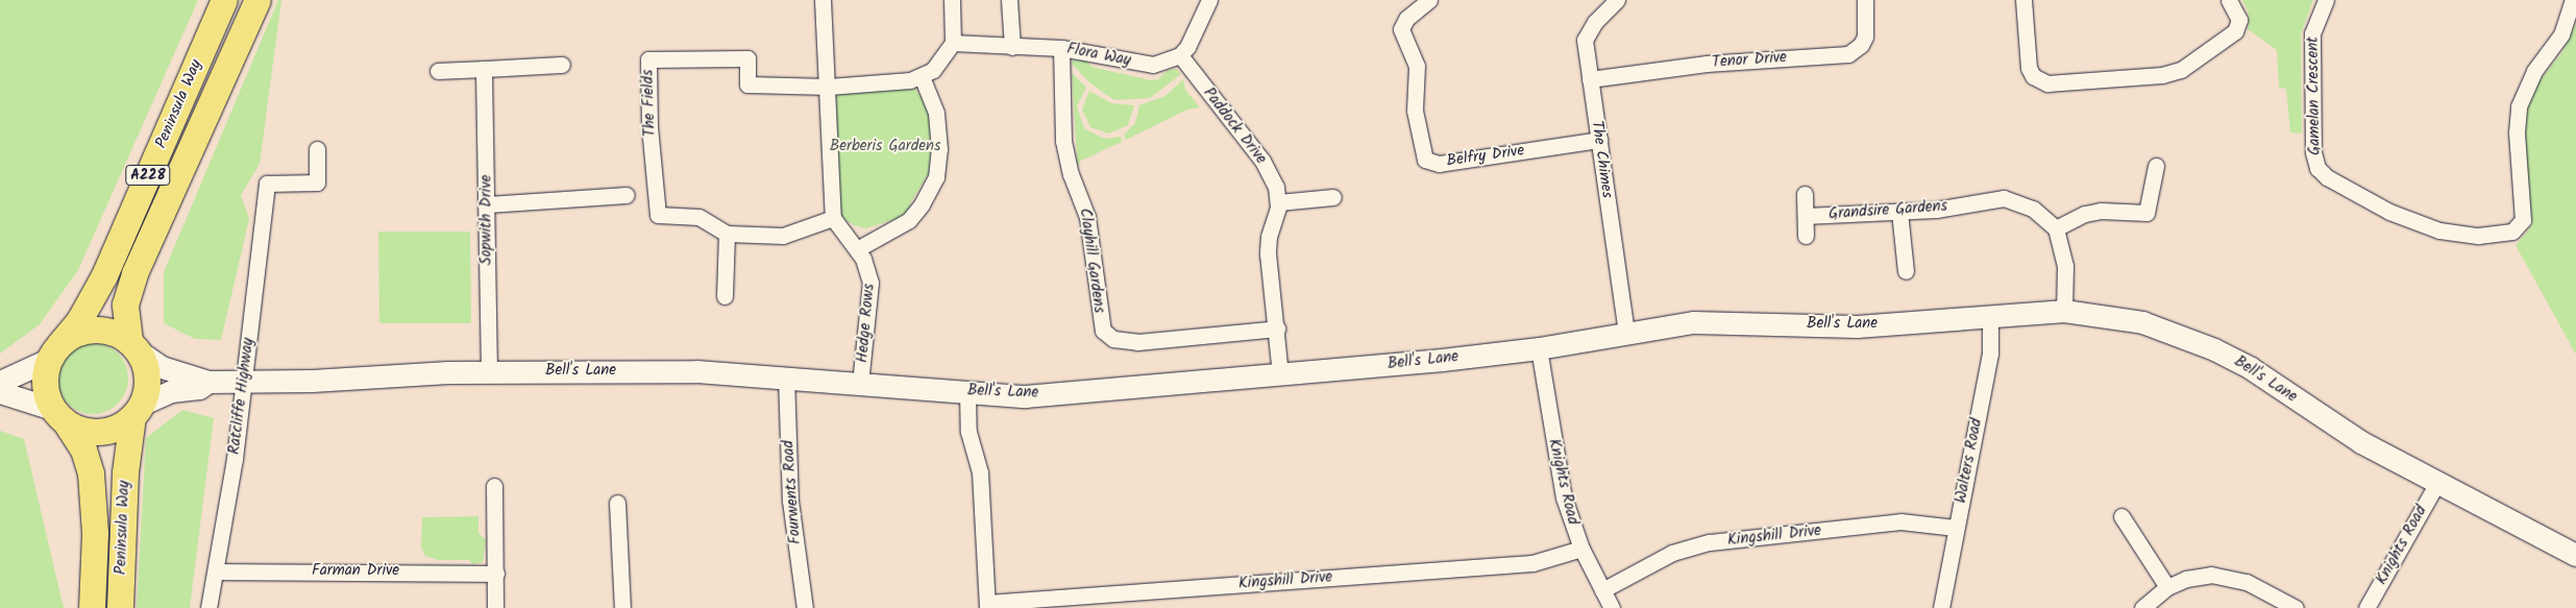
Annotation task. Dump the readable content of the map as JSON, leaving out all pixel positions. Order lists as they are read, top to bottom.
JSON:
{
  "streets": {
    "main road": ["Peninsula Way", "A228"],
    "street": [
      "Flora Way",
      "Tenor Drive",
      "Gamelan Crescent",
      "The Fields",
      "Paddock Drive",
      "Belfry Drive",
      "The Chimes",
      "Grandsire Gardens",
      "Sopwith Drive",
      "Clayhill Gardens",
      "Hedge Rows",
      "Bell's Lane",
      "Ratcliffe Highway",
      "Walters Road",
      "Knights Road",
      "Fourwents Road",
      "Kingshill Drive",
      "Farman Drive"
    ]
  },
  "crossings": [
    ["Flora Way", "Paddock Drive"],
    ["Flora Way", "Clayhill Gardens"],
    ["Tenor Drive", "The Chimes"],
    ["The Fields", "Hedge Rows"],
    ["Peninsula Way", "Bell's Lane"],
    ["Paddock Drive", "Clayhill Gardens"],
    ["Paddock Drive", "Bell's Lane"],
    ["Belfry Drive", "The Chimes"],
    ["The Chimes", "Bell's Lane"],
    ["Sopwith Drive", "Bell's Lane"],
    ["Hedge Rows", "Bell's Lane"],
    ["Bell's Lane", "Ratcliffe Highway"],
    ["Bell's Lane", "Walters Road"],
    ["Bell's Lane", "Knights Road"],
    ["Bell's Lane", "Fourwents Road"],
    ["Ratcliffe Highway", "Farman Drive"],
    ["Walters Road", "Kingshill Drive"],
    ["Knights Road", "Kingshill Drive"]
  ],
  "parks": ["Berberis Gardens"]
}
